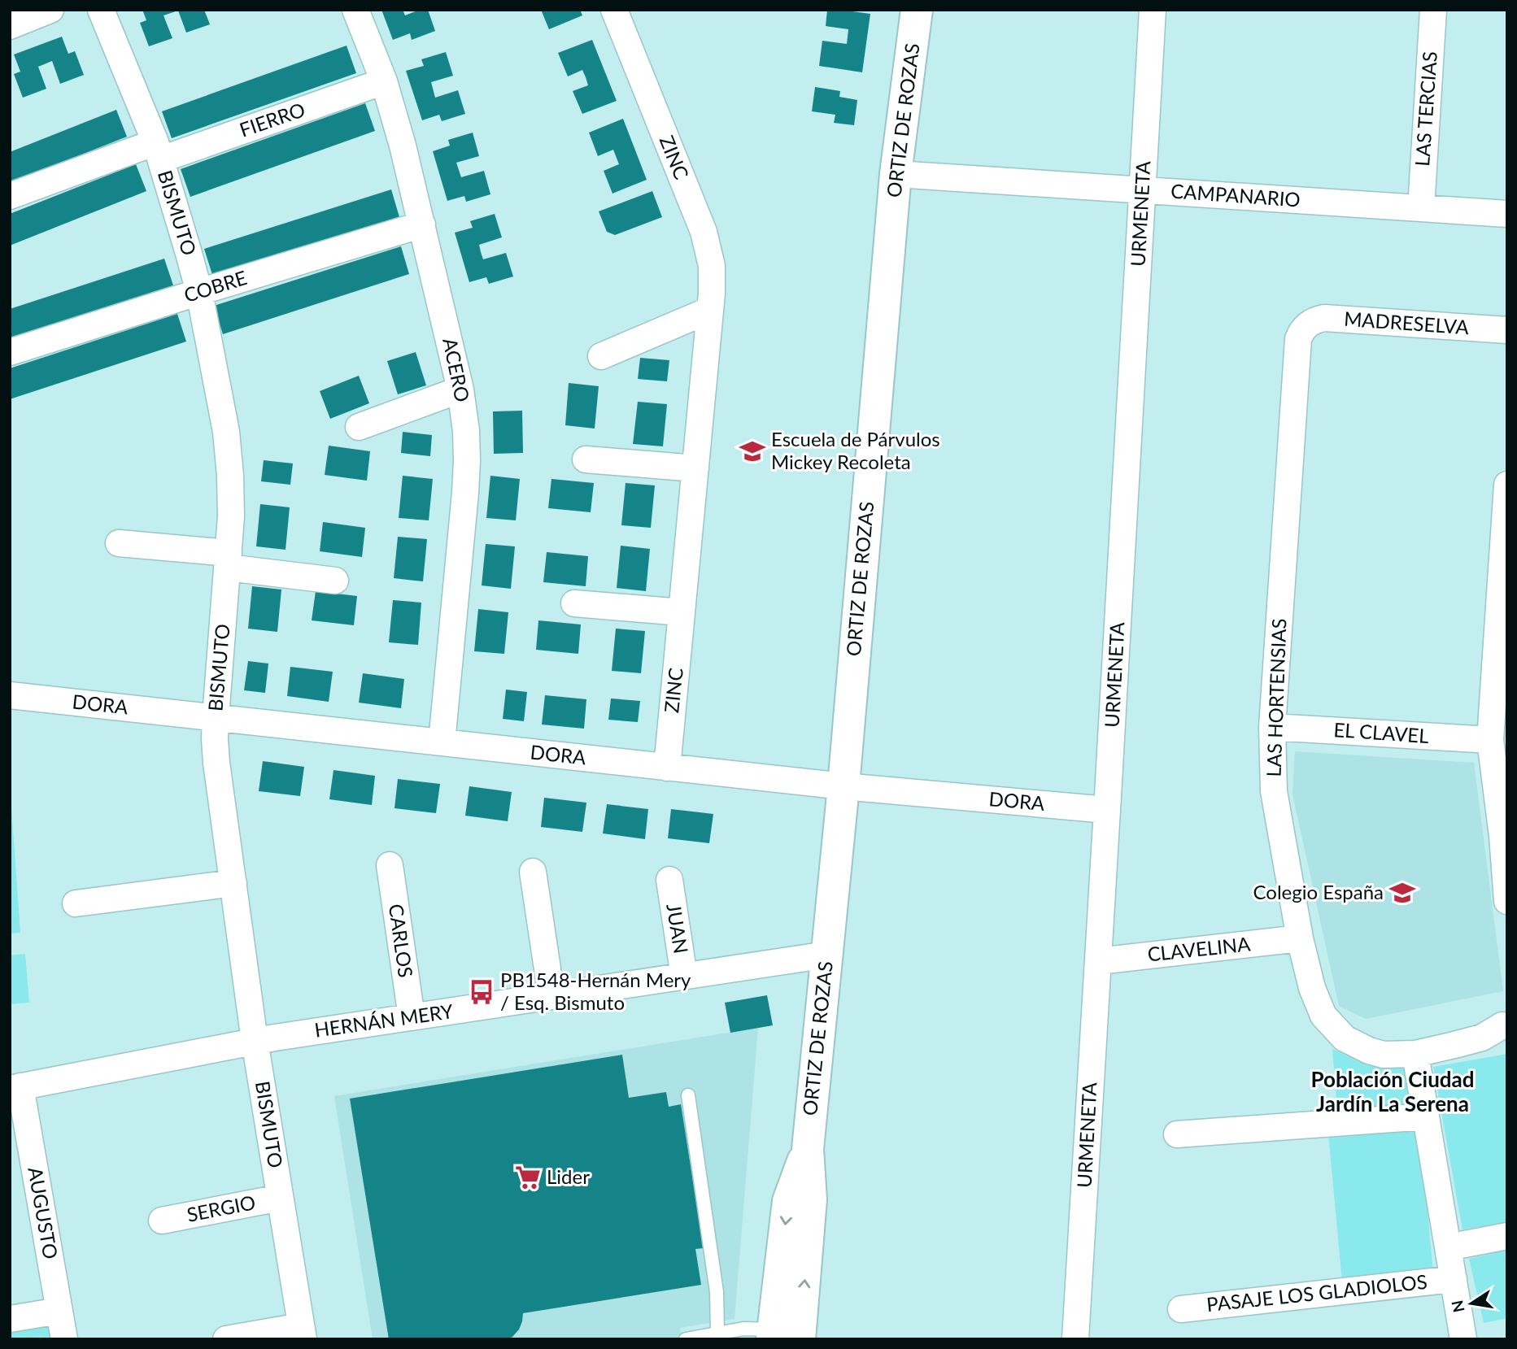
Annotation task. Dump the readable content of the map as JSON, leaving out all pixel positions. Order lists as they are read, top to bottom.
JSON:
{
  "streets": {
    "street": [
      "LAS TERCIAS",
      "FIERRO",
      "ORTIZ DE ROZAS",
      "ZINC",
      "CAMPANARIO",
      "BISMUTO",
      "URMENETA",
      "COBRE",
      "MADRESELVA",
      "ACERO",
      "LAS HORTENSIAS",
      "DORA",
      "EL CLAVEL",
      "JUAN",
      "CARLOS",
      "CLAVELINA",
      "HERNÁN MERY",
      "SERGIO",
      "AUGUSTO",
      "PASAJE LOS GLADIOLOS"
    ]
  },
  "crossings": [
    ["LAS TERCIAS", "CAMPANARIO"],
    ["FIERRO", "BISMUTO"],
    ["FIERRO", "ACERO"],
    ["ORTIZ DE ROZAS", "CAMPANARIO"],
    ["ORTIZ DE ROZAS", "DORA"],
    ["ORTIZ DE ROZAS", "HERNÁN MERY"],
    ["ZINC", "DORA"],
    ["CAMPANARIO", "URMENETA"],
    ["BISMUTO", "COBRE"],
    ["BISMUTO", "DORA"],
    ["BISMUTO", "HERNÁN MERY"],
    ["BISMUTO", "SERGIO"],
    ["URMENETA", "DORA"],
    ["URMENETA", "CLAVELINA"],
    ["COBRE", "ACERO"],
    ["MADRESELVA", "LAS HORTENSIAS"],
    ["ACERO", "DORA"],
    ["LAS HORTENSIAS", "EL CLAVEL"],
    ["LAS HORTENSIAS", "CLAVELINA"],
    ["JUAN", "HERNÁN MERY"],
    ["CARLOS", "HERNÁN MERY"],
    ["HERNÁN MERY", "AUGUSTO"]
  ],
  "districts": ["Población Ciudad Jardín La Serena"],
  "places": {
    "school or university": ["Escuela de Párvulos Mickey Recoleta", "Colegio España"],
    "bus stop": ["PB1548-Hernán Mery / Esq. Bismuto"],
    "supermarket": ["Lider"]
  },
  "north": "left"
}
